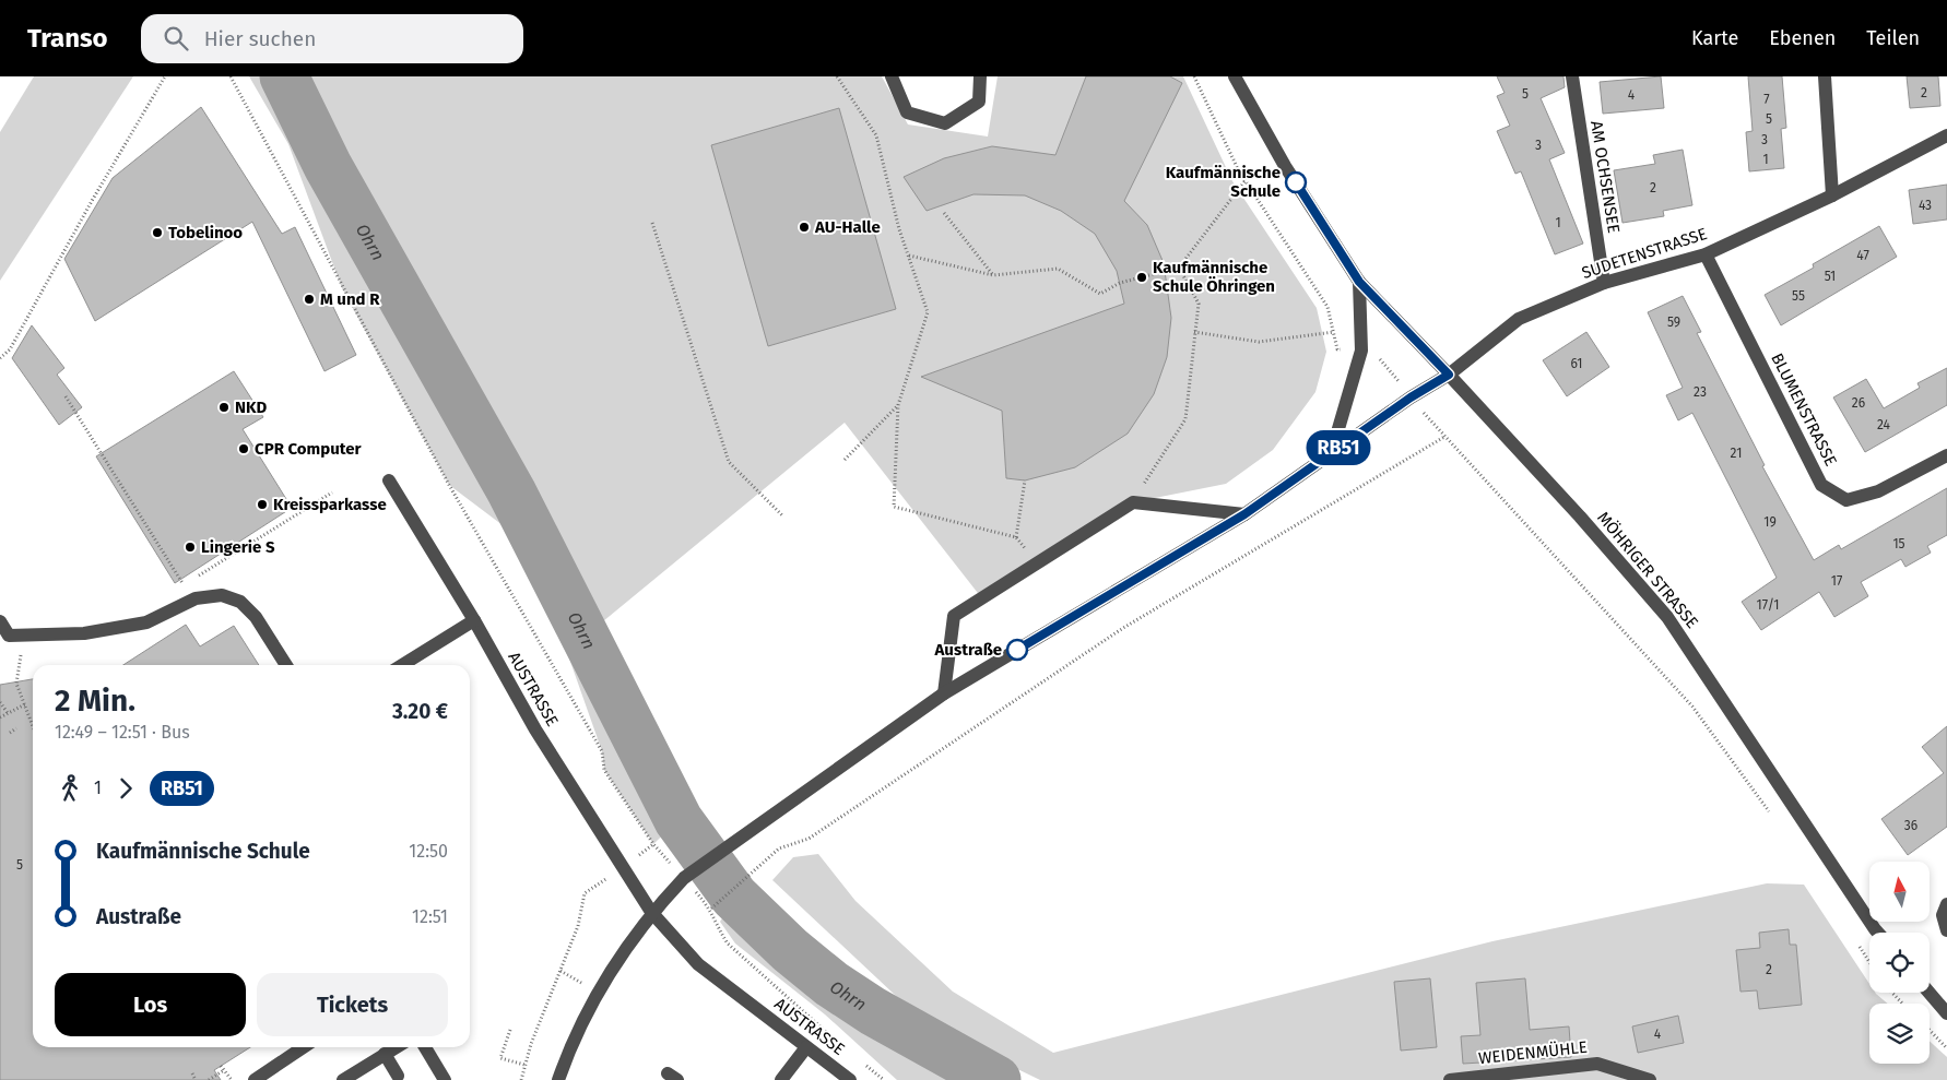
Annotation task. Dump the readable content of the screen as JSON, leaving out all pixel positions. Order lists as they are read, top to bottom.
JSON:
{
  "streets": {
    "street": [
      "AM OCHSENSEE",
      "SUDETENSTRASSE",
      "BLUMENSTRASSE",
      "MÖHRIGER STRASSE",
      "AUSTRASSE",
      "WEIDENMÜHLE"
    ]
  },
  "crossings": [
    ["AM OCHSENSEE", "SUDETENSTRASSE"],
    ["SUDETENSTRASSE", "BLUMENSTRASSE"],
    ["SUDETENSTRASSE", "MÖHRIGER STRASSE"]
  ],
  "water": ["Ohrn"],
  "places": [
    "Kaufmännische Schule",
    "AU-Halle",
    "Tobelinoo",
    "Kaufmännische Schule Öhringen",
    "M und R",
    "NKD",
    "CPR Computer",
    "Kreissparkasse",
    "Lingerie S",
    "Austraße"
  ],
  "lines": ["bus line RB51"],
  "house_numbers": [
    "2",
    "5",
    "4",
    "7",
    "5",
    "3",
    "3",
    "1",
    "2",
    "43",
    "1",
    "47",
    "51",
    "55",
    "59",
    "61",
    "23",
    "26",
    "24",
    "21",
    "19",
    "15",
    "17",
    "17/1",
    "36",
    "5",
    "2",
    "4"
  ],
  "north": "top",
  "page": {
    "header": "Transo",
    "search": "Hier suchen",
    "nav": ["Karte", "Ebenen", "Teilen"],
    "on_map": "RB51",
    "heading": ["2 Min.", "12:49 – 12:51 · Bus", "3.20 €"],
    "legs": ["1", "RB51"],
    "list": [
      {
        "name": "Kaufmännische Schule",
        "value": "12:50"
      },
      {
        "name": "Austraße",
        "value": "12:51"
      }
    ],
    "buttons": ["Los", "Tickets"]
  }
}
